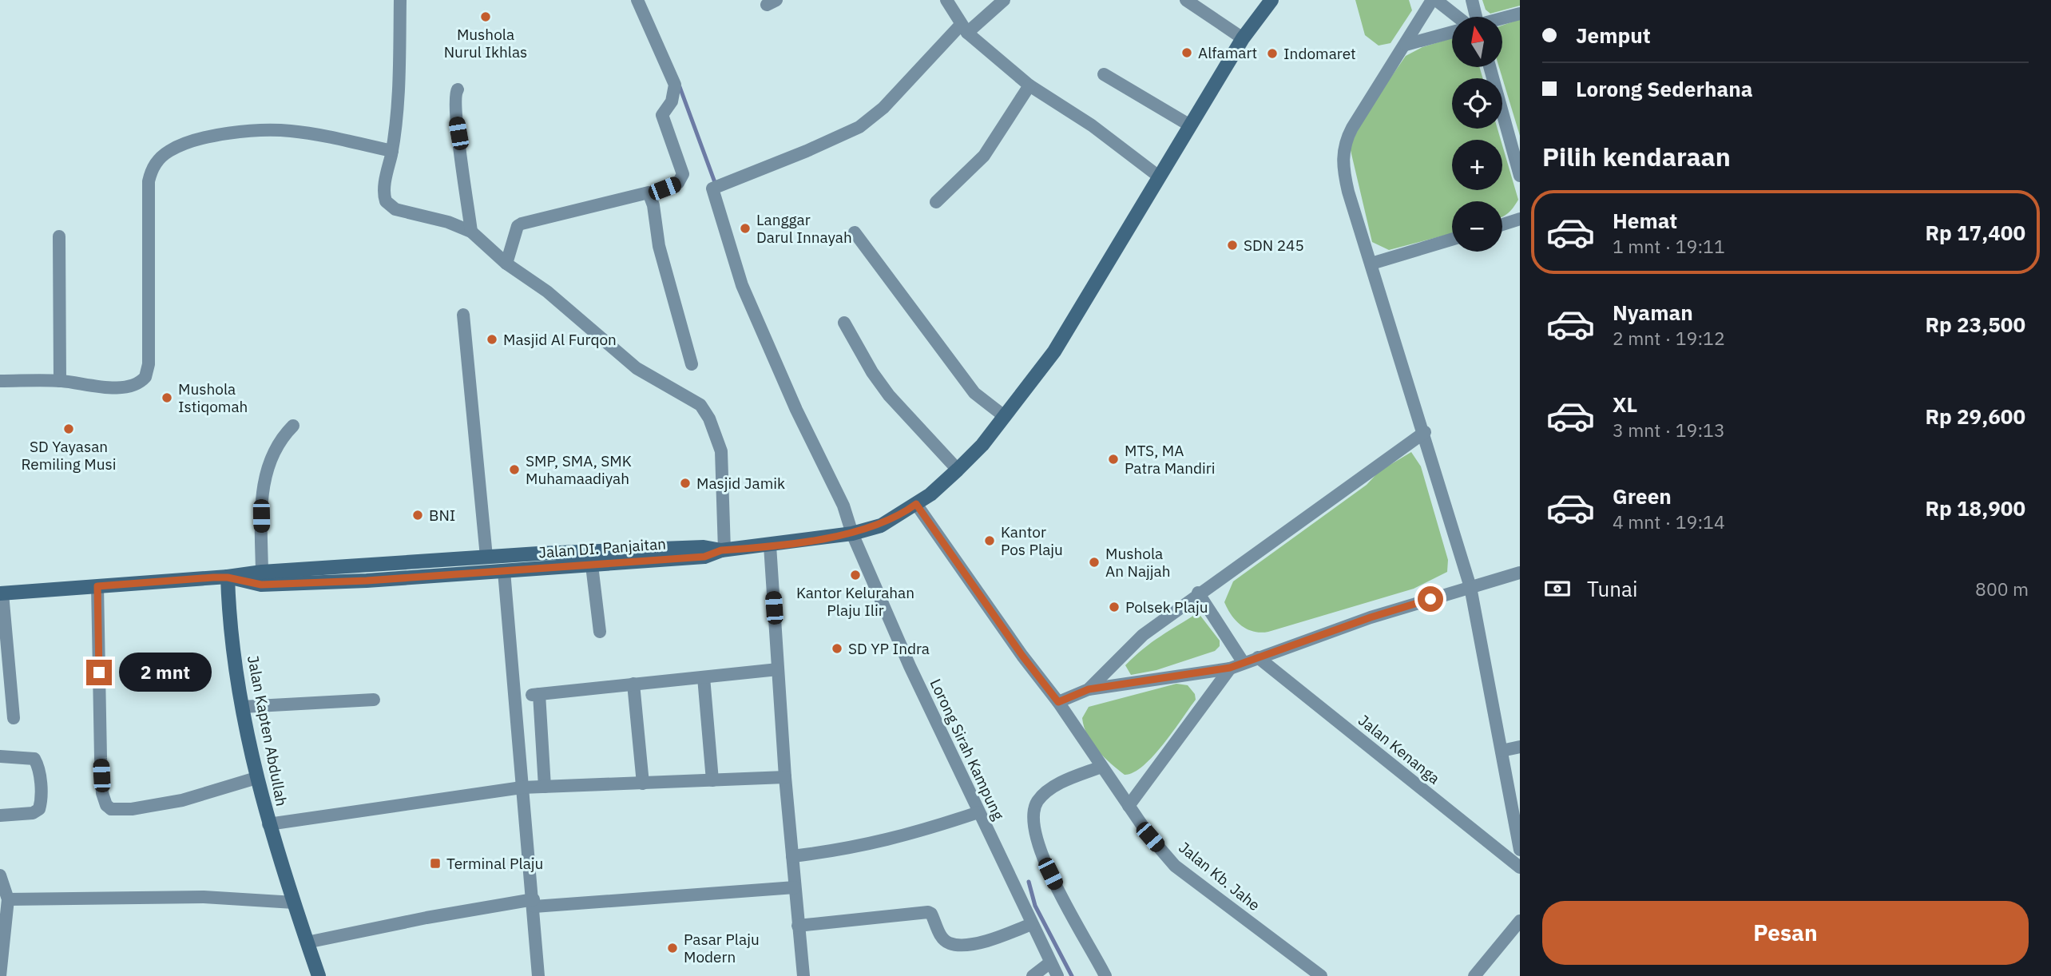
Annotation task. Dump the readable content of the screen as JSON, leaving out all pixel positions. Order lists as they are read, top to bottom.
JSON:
{
  "streets": {
    "main road": ["Jalan DI. Panjaitan", "Jalan Kapten Abdullah"],
    "street": ["Lorong Sirah Kampung", "Jalan Kenanga", "Jalan Kb. Jahe"]
  },
  "crossings": [
    ["Jalan DI. Panjaitan", "Jalan Kapten Abdullah"],
    ["Jalan DI. Panjaitan", "Lorong Sirah Kampung"],
    ["Jalan DI. Panjaitan", "Jalan Kb. Jahe"]
  ],
  "places": {
    "other": [
      "Mushola Nurul Ikhlas",
      "Alfamart",
      "Indomaret",
      "Langgar Darul Innayah",
      "SDN 245",
      "Masjid Al Furqon",
      "Mushola Istiqomah",
      "SD Yayasan Remiling Musi",
      "MTS, MA Patra Mandiri",
      "SMP, SMA, SMK Muhamaadiyah",
      "Masjid Jamik",
      "BNI",
      "Kantor Pos Plaju",
      "Mushola An Najjah",
      "Kantor Kelurahan Plaju Ilir",
      "Polsek Plaju",
      "SD YP Indra",
      "Pasar Plaju Modern"
    ],
    "transit": ["Terminal Plaju"]
  },
  "north": "top",
  "page": {
    "banner": ["Jemput", "Lorong Sederhana"],
    "map_buttons": ["+", "−"],
    "heading": "Pilih kendaraan",
    "list": [
      {
        "name": "Hemat",
        "note": "1 mnt · 19:11",
        "value": "Rp 17,400"
      },
      {
        "name": "Nyaman",
        "note": "2 mnt · 19:12",
        "value": "Rp 23,500"
      },
      {
        "name": "XL",
        "note": "3 mnt · 19:13",
        "value": "Rp 29,600"
      },
      {
        "name": "Green",
        "note": "4 mnt · 19:14",
        "value": "Rp 18,900"
      }
    ],
    "pay": ["Tunai", "800 m"],
    "bubble": "2 mnt",
    "buttons": "Pesan"
  }
}
